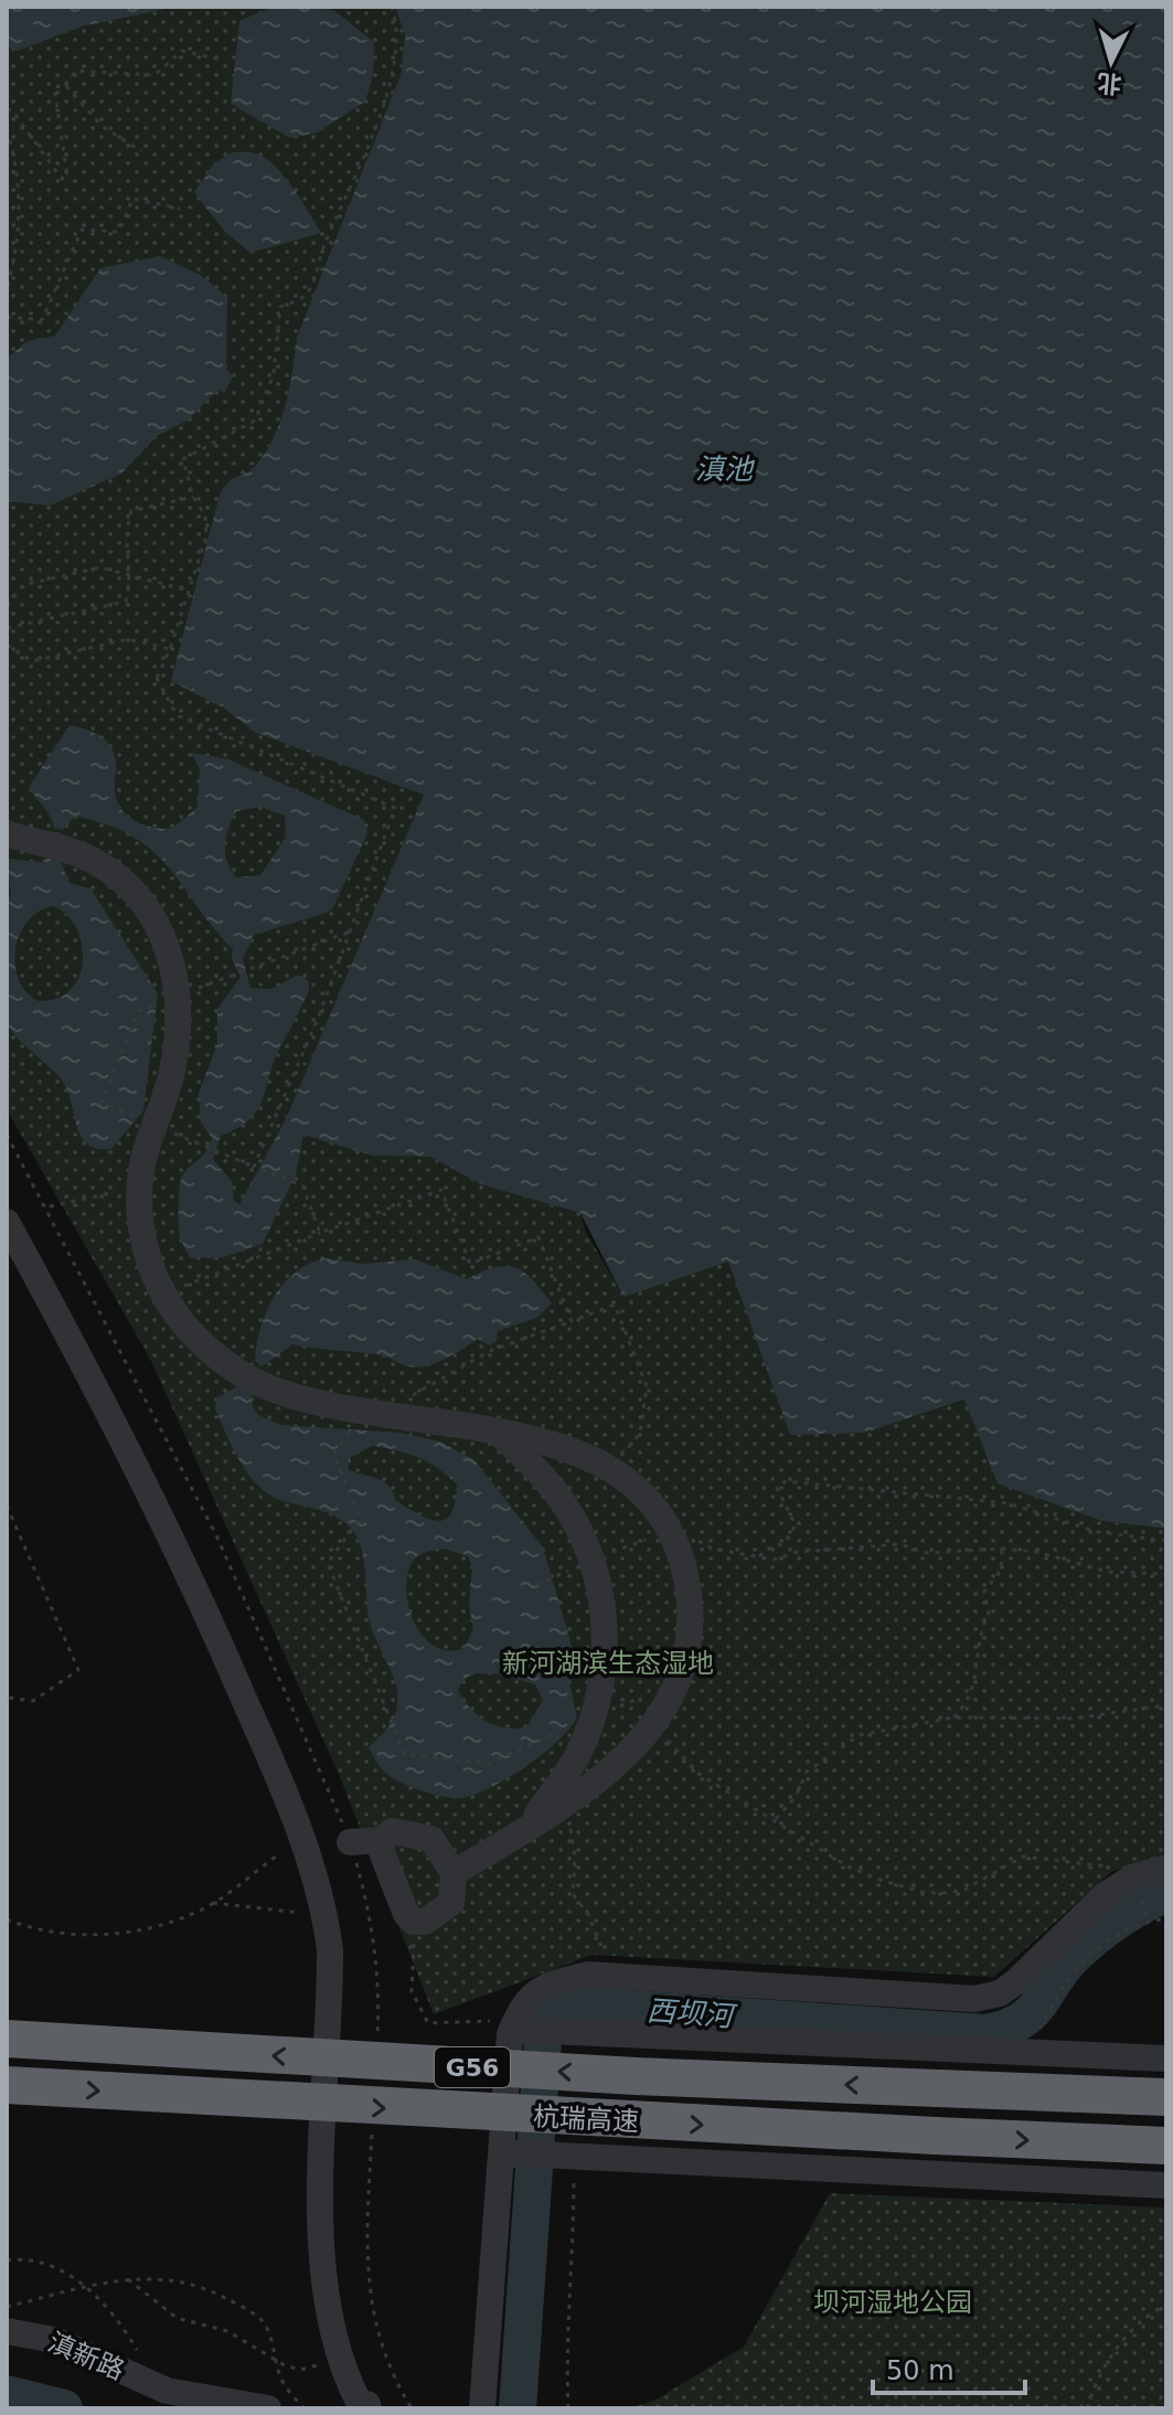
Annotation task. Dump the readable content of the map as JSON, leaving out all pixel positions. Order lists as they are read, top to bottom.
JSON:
{
  "streets": {
    "highway": ["G56", "杭瑞高速"],
    "street": ["滇新路"]
  },
  "water": ["滇池", "西坝河"],
  "parks": ["新河湖滨生态湿地", "坝河湿地公园"],
  "scale_bar": "50 m",
  "north": "bottom"
}
